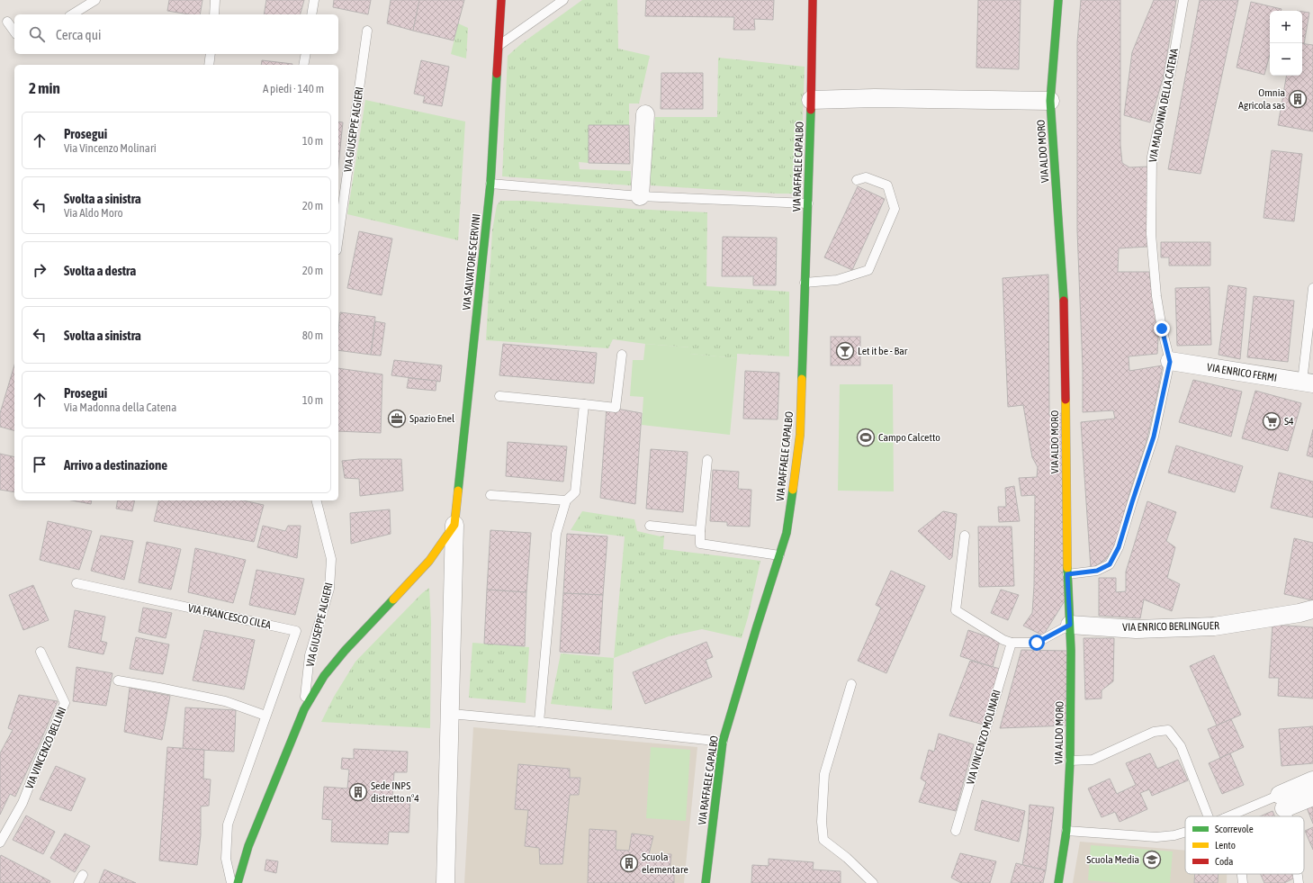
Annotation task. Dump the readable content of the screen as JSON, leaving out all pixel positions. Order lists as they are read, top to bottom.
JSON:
{
  "streets": {
    "street": [
      "VIA ALDO MORO",
      "VIA RAFFAELE CAPALBO",
      "VIA SALVATORE SCERVINI",
      "VIA ENRICO FERMI",
      "VIA ENRICO BERLINGUER"
    ],
    "lane": [
      "VIA MADONNA DELLA CATENA",
      "VIA GIUSEPPE ALGIERI",
      "VIA FRANCESCO CILEA",
      "VIA VINCENZO MOLINARI",
      "VIA VINCENZO BELLINI"
    ]
  },
  "crossings": [
    ["VIA MADONNA DELLA CATENA", "VIA ENRICO FERMI"],
    ["VIA ALDO MORO", "VIA ENRICO BERLINGUER"]
  ],
  "places": {
    "building": ["Omnia Agricola sas", "Sede INPS distretto n°4", "Scuola elementare"],
    "bar": ["Let it be - Bar"],
    "office": ["Spazio Enel"],
    "supermarket": ["S4"],
    "sports": ["Campo Calcetto"],
    "school or university": ["Scuola Media"]
  },
  "legend": ["Scorrevole", "Lento", "Coda"],
  "page": {
    "map_buttons": ["+", "−"],
    "search": "Cerca qui",
    "heading": ["2 min", "A piedi · 140 m"],
    "list": [
      ["Prosegui", "Via Vincenzo Molinari", "10 m"],
      ["Svolta a sinistra", "Via Aldo Moro", "20 m"],
      ["Svolta a destra", "20 m"],
      ["Svolta a sinistra", "80 m"],
      ["Prosegui", "Via Madonna della Catena", "10 m"],
      "Arrivo a destinazione"
    ]
  }
}
